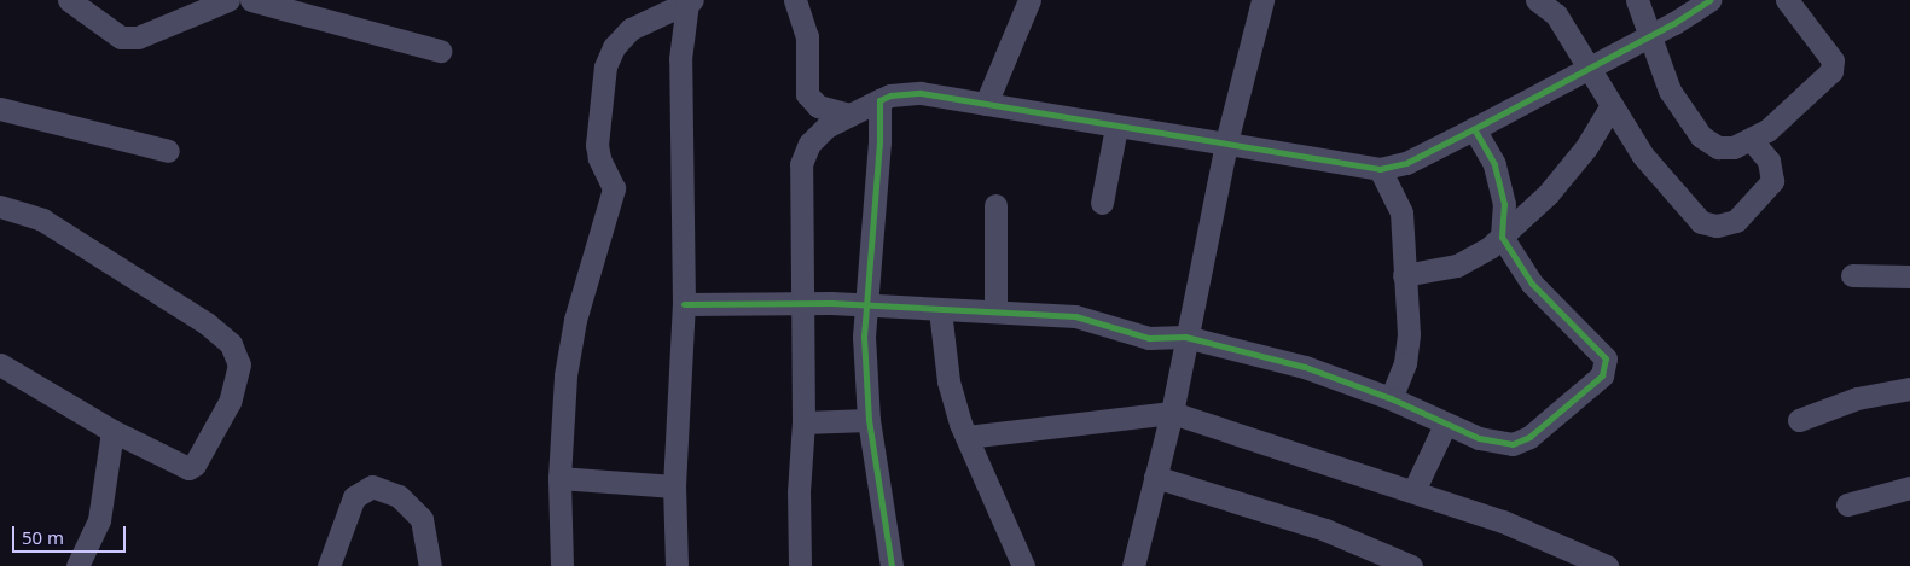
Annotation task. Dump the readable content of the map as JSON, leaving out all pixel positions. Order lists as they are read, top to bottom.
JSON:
{
  "scale_bar": "50 m"
}
